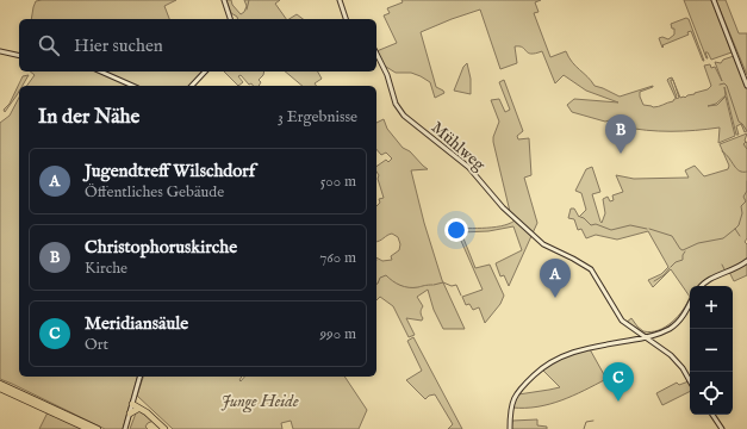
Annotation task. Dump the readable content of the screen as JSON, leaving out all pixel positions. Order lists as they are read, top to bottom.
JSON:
{
  "streets": {
    "street": ["Mühlweg"]
  },
  "parks": ["Junge Heide"],
  "page": {
    "search": "Hier suchen",
    "heading": ["In der Nähe", "3 Ergebnisse"],
    "pins": ["B", "A", "C"],
    "list": [
      {
        "mark": "A",
        "name": "Jugendtreff Wilschdorf",
        "note": "Öffentliches Gebäude",
        "value": "500 m"
      },
      {
        "mark": "B",
        "name": "Christophoruskirche",
        "note": "Kirche",
        "value": "760 m"
      },
      {
        "mark": "C",
        "name": "Meridiansäule",
        "note": "Ort",
        "value": "990 m"
      }
    ],
    "map_buttons": ["+", "−"]
  }
}
